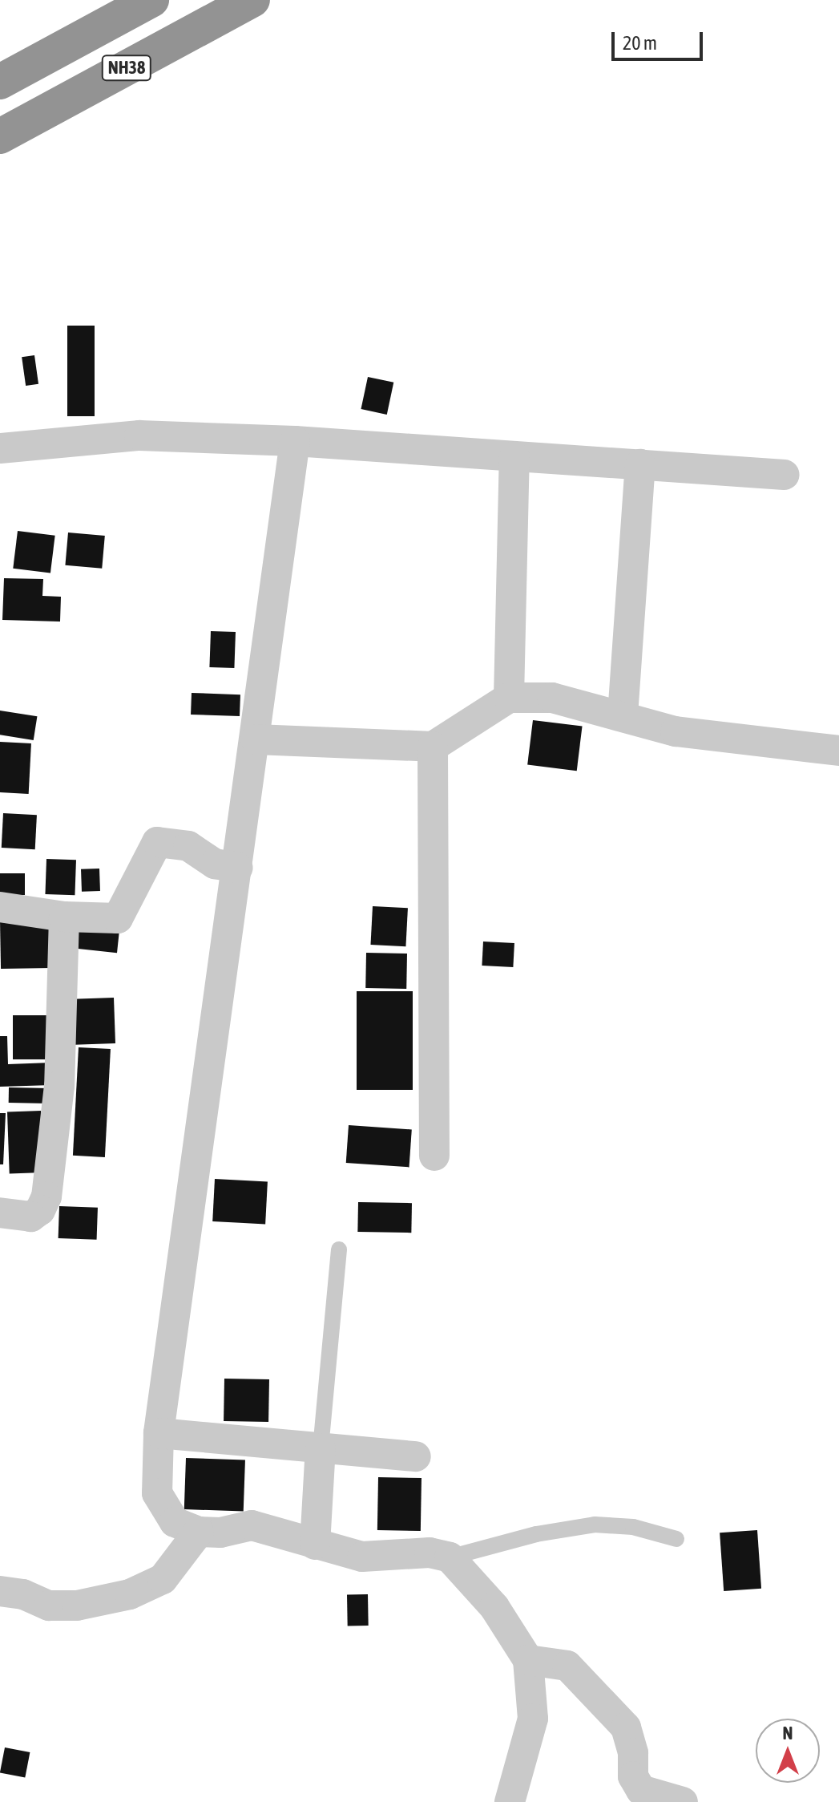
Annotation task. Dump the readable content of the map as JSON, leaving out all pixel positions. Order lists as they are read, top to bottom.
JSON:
{
  "streets": {
    "highway": ["NH38"]
  },
  "scale_bar": "20 m",
  "north": "top"
}
